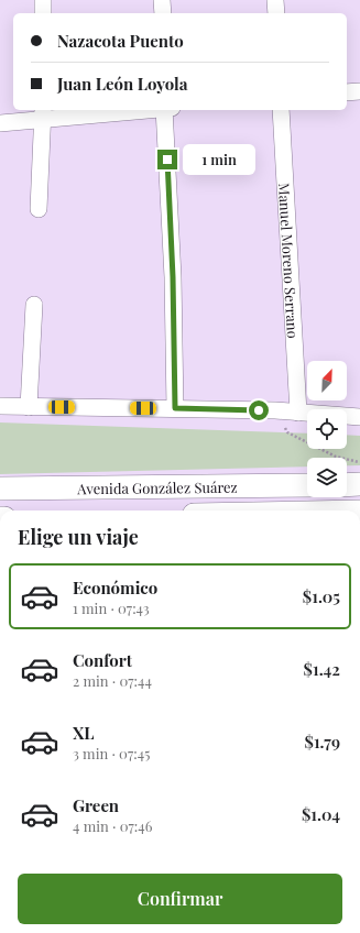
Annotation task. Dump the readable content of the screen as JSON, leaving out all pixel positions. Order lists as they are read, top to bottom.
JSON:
{
  "streets": {
    "main road": ["Avenida González Suárez"],
    "street": ["Manuel Moreno Serrano"]
  },
  "north": "top right",
  "page": {
    "banner": ["Nazacota Puento", "Juan León Loyola"],
    "bubble": "1 min",
    "heading": "Elige un viaje",
    "list": [
      {
        "name": "Económico",
        "note": "1 min · 07:43",
        "value": "$1.05"
      },
      {
        "name": "Confort",
        "note": "2 min · 07:44",
        "value": "$1.42"
      },
      {
        "name": "XL",
        "note": "3 min · 07:45",
        "value": "$1.79"
      },
      {
        "name": "Green",
        "note": "4 min · 07:46",
        "value": "$1.04"
      }
    ],
    "buttons": "Confirmar"
  }
}
